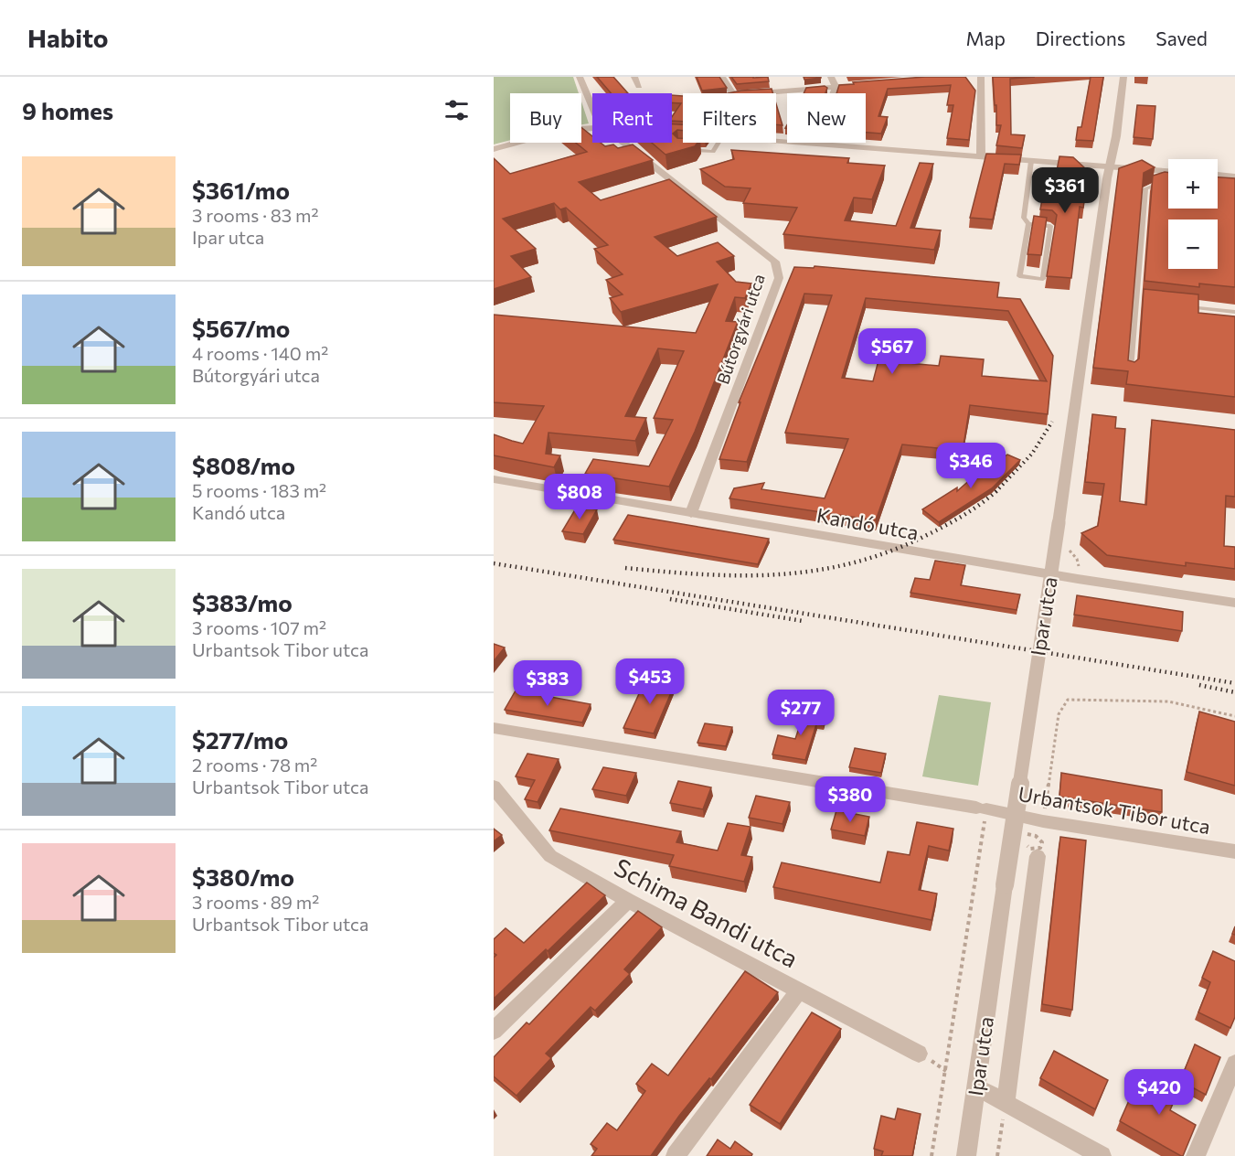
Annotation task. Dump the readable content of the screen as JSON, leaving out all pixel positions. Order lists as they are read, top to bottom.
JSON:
{
  "streets": {
    "street": [
      "Bútorgyári utca",
      "Kandó utca",
      "Ipar utca",
      "Urbantsok Tibor utca",
      "Schima Bandi utca"
    ]
  },
  "crossings": [
    ["Bútorgyári utca", "Kandó utca"]
  ],
  "page": {
    "header": "Habito",
    "nav": ["Map", "Directions", "Saved"],
    "heading": "9 homes",
    "chip": [
      "Buy",
      "Rent",
      "Filters",
      "New"
    ],
    "list": [
      {
        "name": "$361/mo",
        "note": "3 rooms · 83 m² · Ipar utca"
      },
      {
        "name": "$567/mo",
        "note": "4 rooms · 140 m² · Bútorgyári utca"
      },
      {
        "name": "$808/mo",
        "note": "5 rooms · 183 m² · Kandó utca"
      },
      {
        "name": "$383/mo",
        "note": "3 rooms · 107 m² · Urbantsok Tibor utca"
      },
      {
        "name": "$277/mo",
        "note": "2 rooms · 78 m² · Urbantsok Tibor utca"
      },
      {
        "name": "$380/mo",
        "note": "3 rooms · 89 m² · Urbantsok Tibor utca"
      }
    ],
    "map_buttons": ["+", "−"],
    "price": [
      "$361",
      "$567",
      "$346",
      "$808",
      "$453",
      "$383",
      "$277",
      "$380",
      "$420"
    ]
  }
}
